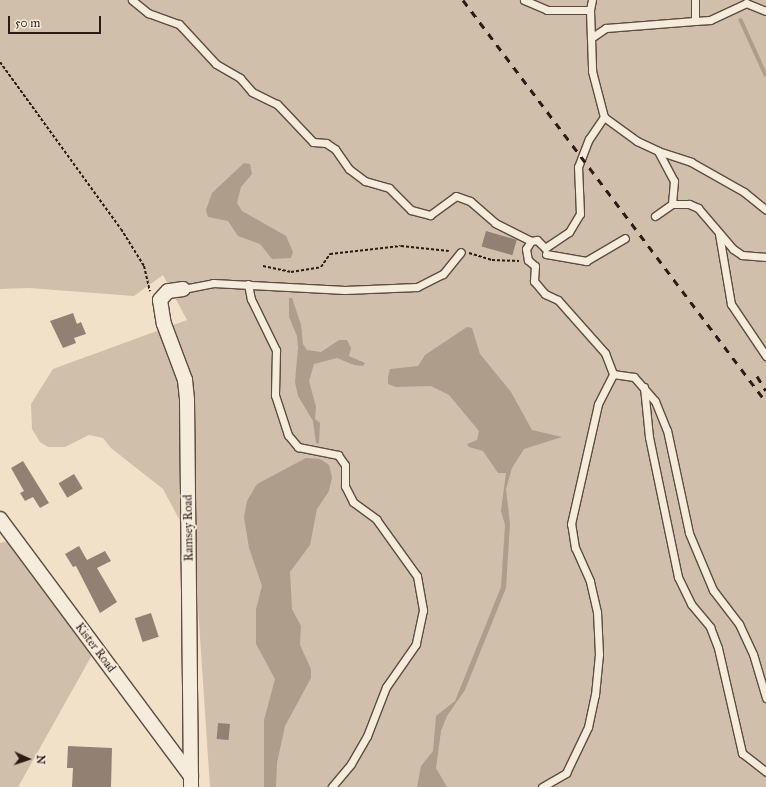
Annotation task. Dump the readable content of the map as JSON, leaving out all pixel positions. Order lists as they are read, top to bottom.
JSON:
{
  "streets": {
    "street": ["Ramsey Road", "Kister Road"]
  },
  "crossings": [
    ["Ramsey Road", "Kister Road"]
  ],
  "scale_bar": "50 m",
  "north": "right"
}
